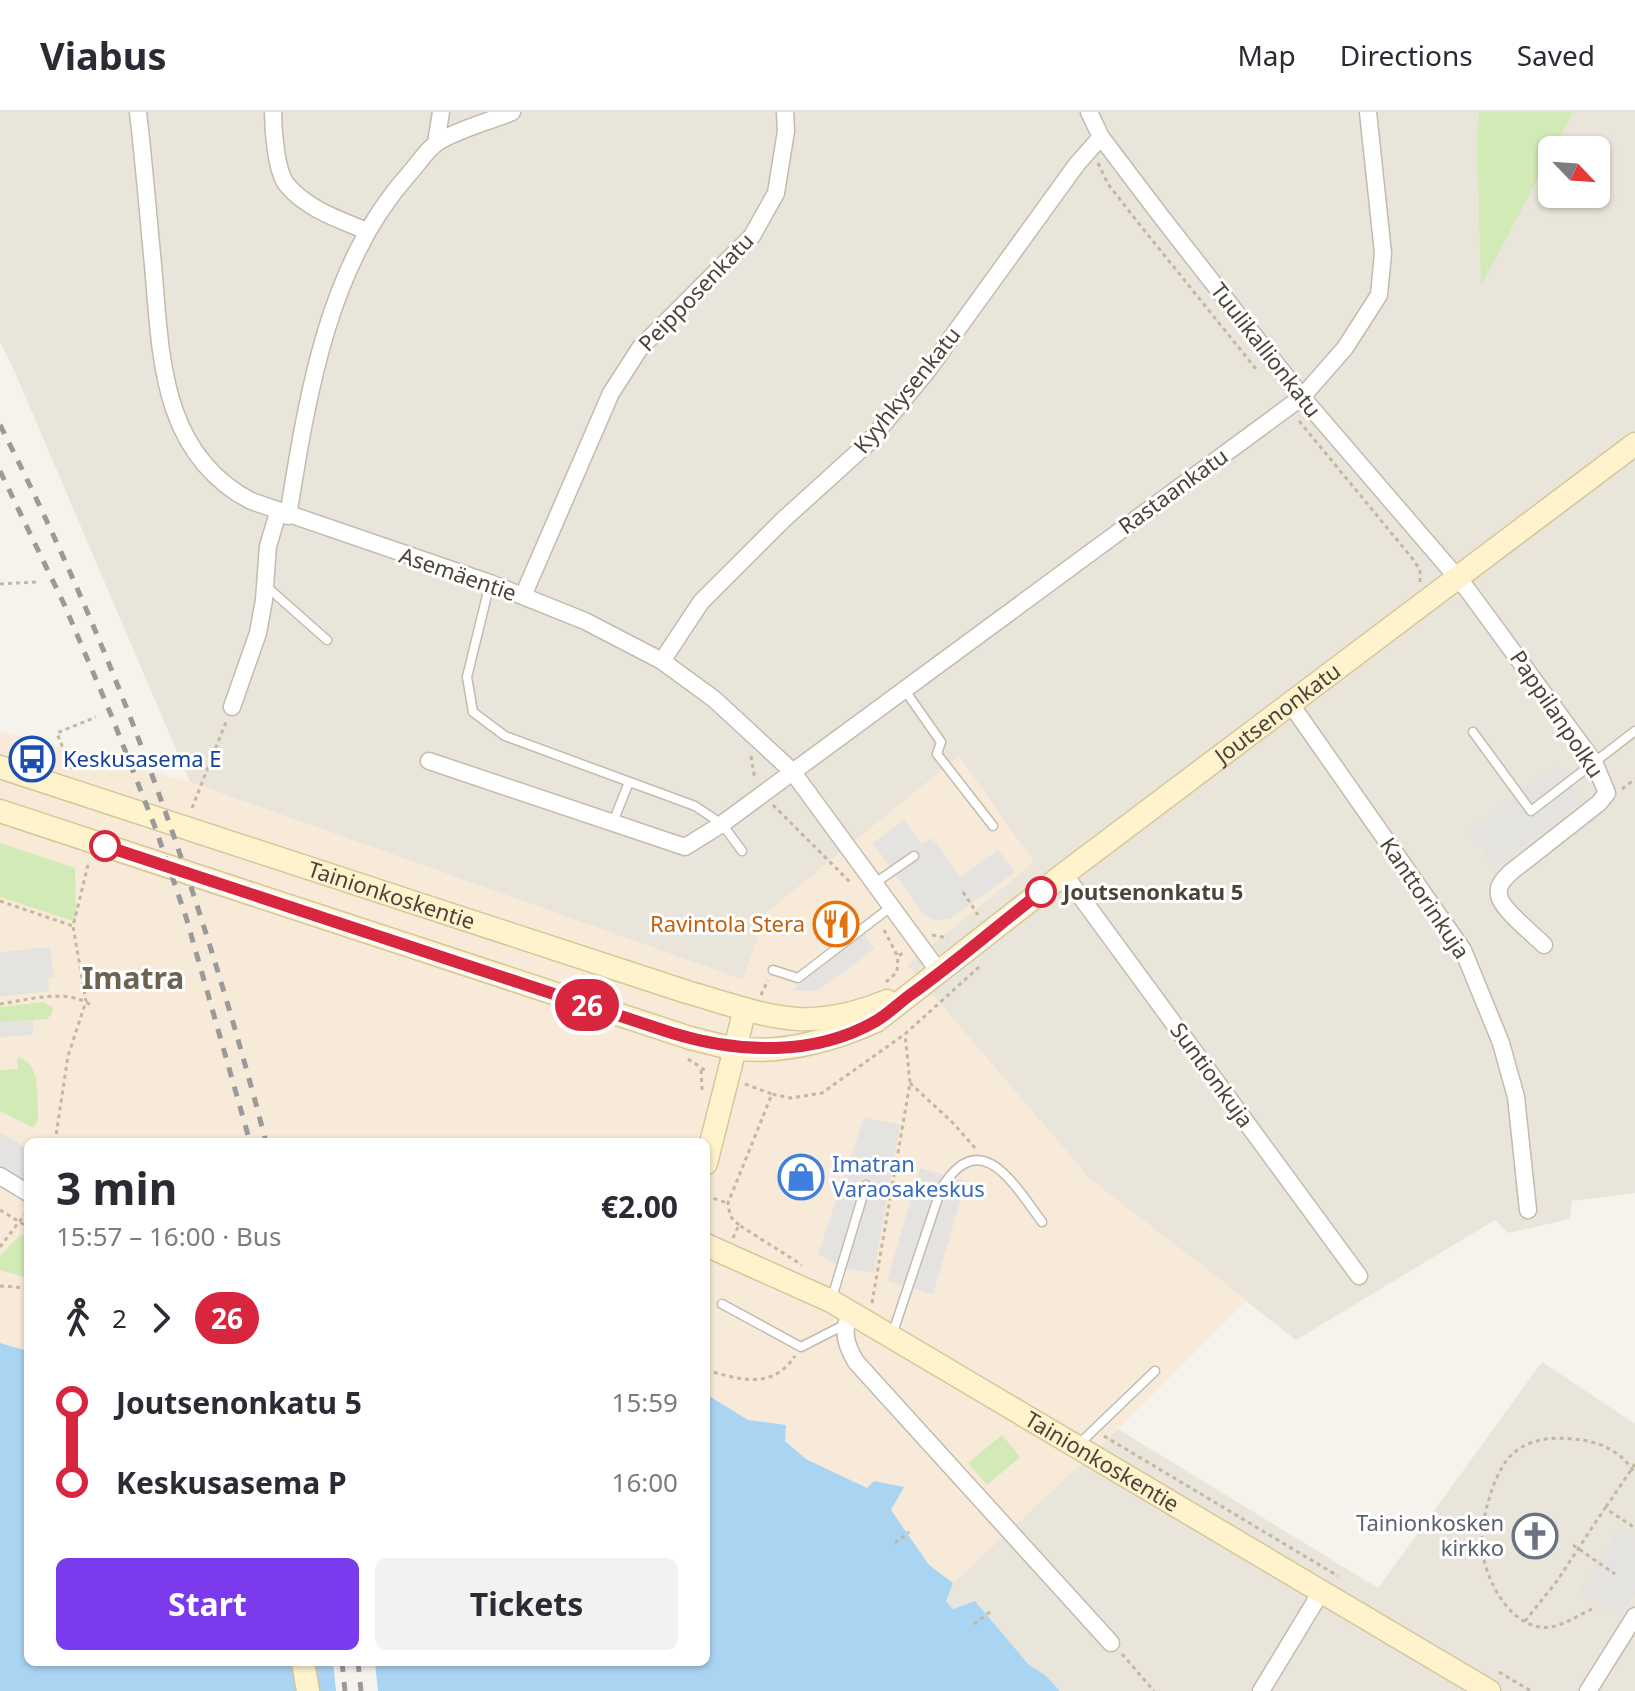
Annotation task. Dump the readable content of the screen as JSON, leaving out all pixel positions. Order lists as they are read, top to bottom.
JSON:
{
  "streets": {
    "main road": ["Joutsenonkatu", "Tainionkoskentie"],
    "street": [
      "Peipposenkatu",
      "Tuulikallionkatu",
      "Kyyhkysenkatu",
      "Rastaankatu",
      "Asemäentie",
      "Pappilanpolku",
      "Kanttorinkuja",
      "Suntionkuja"
    ]
  },
  "crossings": [
    ["Peipposenkatu", "Asemäentie"],
    ["Tuulikallionkatu", "Kyyhkysenkatu"],
    ["Tuulikallionkatu", "Rastaankatu"],
    ["Tuulikallionkatu", "Joutsenonkatu"],
    ["Tuulikallionkatu", "Pappilanpolku"],
    ["Kyyhkysenkatu", "Asemäentie"],
    ["Rastaankatu", "Asemäentie"],
    ["Asemäentie", "Joutsenonkatu"],
    ["Joutsenonkatu", "Pappilanpolku"],
    ["Joutsenonkatu", "Tainionkoskentie"],
    ["Joutsenonkatu", "Kanttorinkuja"],
    ["Joutsenonkatu", "Suntionkuja"]
  ],
  "districts": ["Imatra"],
  "places": {
    "bus stop": ["Keskusasema E"],
    "other": ["Joutsenonkatu 5"],
    "restaurant": ["Ravintola Stera"],
    "shop": ["Imatran Varaosakeskus"],
    "church": ["Tainionkosken kirkko"]
  },
  "lines": ["bus line 26"],
  "north": "bottom right",
  "page": {
    "header": "Viabus",
    "nav": ["Map", "Directions", "Saved"],
    "on_map": "26",
    "heading": ["3 min", "15:57 – 16:00 · Bus", "€2.00"],
    "legs": ["2", "26"],
    "list": [
      {
        "name": "Joutsenonkatu 5",
        "value": "15:59"
      },
      {
        "name": "Keskusasema P",
        "value": "16:00"
      }
    ],
    "buttons": ["Start", "Tickets"]
  }
}
